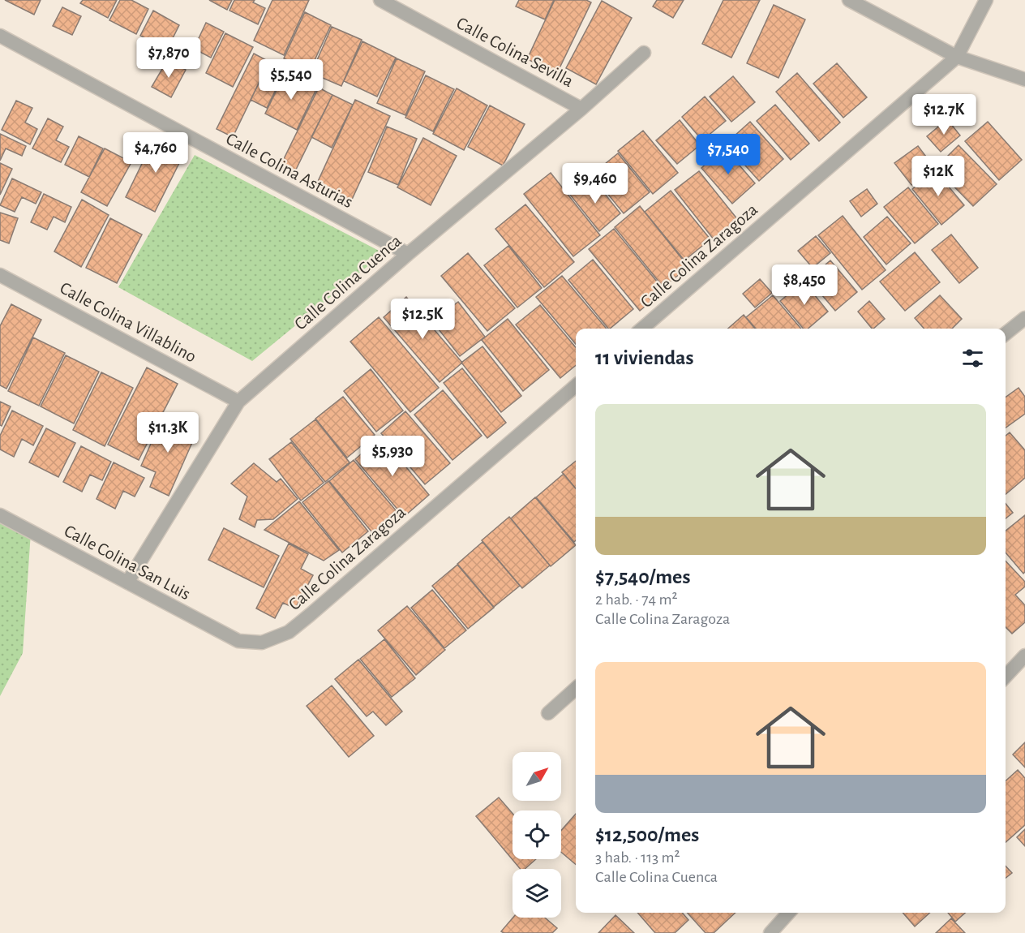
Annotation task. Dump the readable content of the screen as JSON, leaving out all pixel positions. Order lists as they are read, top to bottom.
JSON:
{
  "streets": {
    "street": [
      "Calle Colina Sevilla",
      "Calle Colina Asturias",
      "Calle Colina Zaragoza",
      "Calle Colina Cuenca",
      "Calle Colina Villablino",
      "Calle Colina San Luis"
    ]
  },
  "crossings": [
    ["Calle Colina Sevilla", "Calle Colina Cuenca"],
    ["Calle Colina Asturias", "Calle Colina Cuenca"],
    ["Calle Colina Zaragoza", "Calle Colina San Luis"],
    ["Calle Colina Cuenca", "Calle Colina Villablino"],
    ["Calle Colina Cuenca", "Calle Colina San Luis"]
  ],
  "north": "top right",
  "page": {
    "price": [
      "$7,870",
      "$5,540",
      "$12.7K",
      "$4,760",
      "$7,540",
      "$12K",
      "$9,460",
      "$8,450",
      "$12.5K",
      "$11.3K",
      "$5,930"
    ],
    "heading": "11 viviendas",
    "list": [
      {
        "name": "$7,540/mes",
        "note": "2 hab. · 74 m² · Calle Colina Zaragoza"
      },
      {
        "name": "$12,500/mes",
        "note": "3 hab. · 113 m² · Calle Colina Cuenca"
      }
    ]
  }
}
